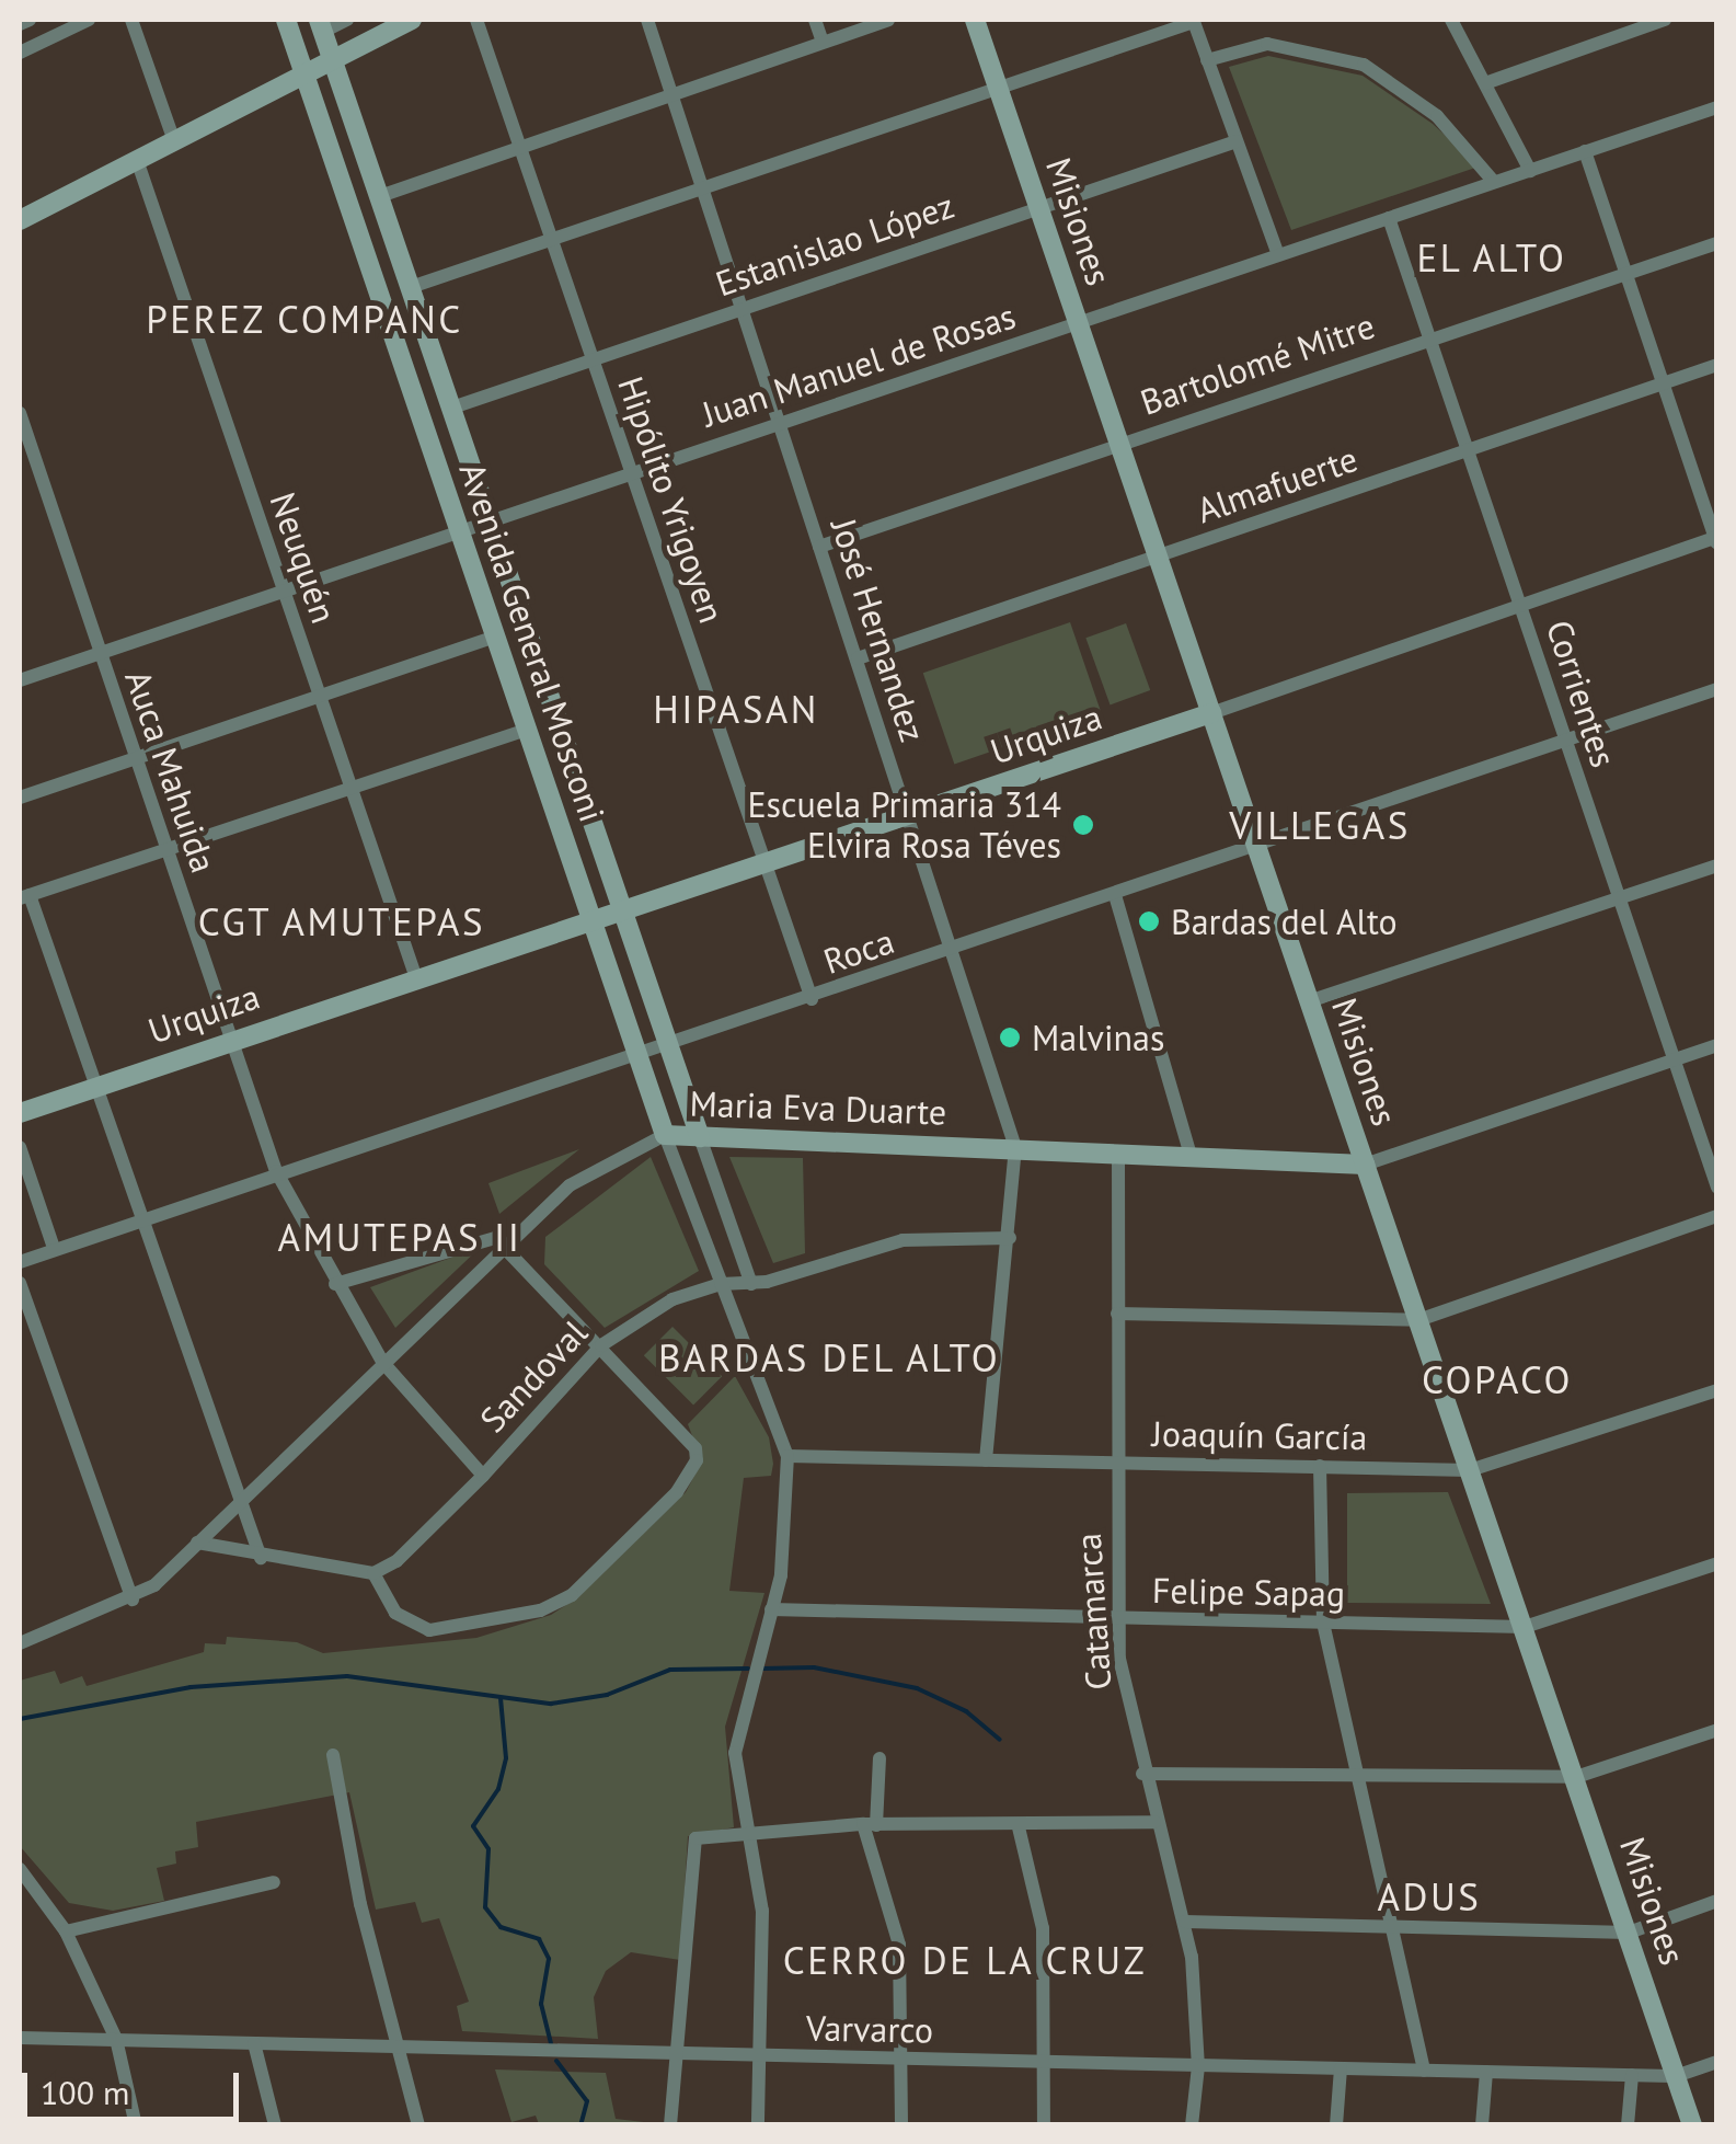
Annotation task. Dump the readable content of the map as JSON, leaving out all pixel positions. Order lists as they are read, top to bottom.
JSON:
{
  "streets": {
    "main road": [
      "Misiones",
      "Avenida General Mosconi",
      "Urquiza",
      "Maria Eva Duarte"
    ],
    "street": [
      "Estanislao López",
      "Bartolomé Mitre",
      "Juan Manuel de Rosas",
      "Almafuerte",
      "Hipólito Yrigoyen",
      "Neuquén",
      "José Hernandez",
      "Corrientes",
      "Auca Mahuida",
      "Roca",
      "Sandoval",
      "Joaquín García",
      "Felipe Sapag",
      "Catamarca",
      "Varvarco"
    ]
  },
  "crossings": [
    ["Misiones", "Estanislao López"],
    ["Misiones", "Bartolomé Mitre"],
    ["Misiones", "Juan Manuel de Rosas"],
    ["Misiones", "Almafuerte"],
    ["Misiones", "Urquiza"],
    ["Misiones", "Roca"],
    ["Misiones", "Maria Eva Duarte"],
    ["Misiones", "Joaquín García"],
    ["Misiones", "Felipe Sapag"],
    ["Misiones", "Varvarco"],
    ["Estanislao López", "Hipólito Yrigoyen"],
    ["Estanislao López", "José Hernandez"],
    ["Estanislao López", "Avenida General Mosconi"],
    ["Bartolomé Mitre", "José Hernandez"],
    ["Bartolomé Mitre", "Corrientes"],
    ["Juan Manuel de Rosas", "Hipólito Yrigoyen"],
    ["Juan Manuel de Rosas", "Neuquén"],
    ["Juan Manuel de Rosas", "José Hernandez"],
    ["Juan Manuel de Rosas", "Avenida General Mosconi"],
    ["Juan Manuel de Rosas", "Corrientes"],
    ["Juan Manuel de Rosas", "Auca Mahuida"],
    ["Almafuerte", "José Hernandez"],
    ["Almafuerte", "Corrientes"],
    ["Hipólito Yrigoyen", "Urquiza"],
    ["Hipólito Yrigoyen", "Roca"],
    ["Neuquén", "Urquiza"],
    ["José Hernandez", "Urquiza"],
    ["José Hernandez", "Roca"],
    ["José Hernandez", "Maria Eva Duarte"],
    ["José Hernandez", "Sandoval"],
    ["José Hernandez", "Joaquín García"],
    ["Avenida General Mosconi", "Urquiza"],
    ["Avenida General Mosconi", "Roca"],
    ["Avenida General Mosconi", "Maria Eva Duarte"],
    ["Avenida General Mosconi", "Sandoval"],
    ["Avenida General Mosconi", "Joaquín García"],
    ["Corrientes", "Urquiza"],
    ["Corrientes", "Roca"],
    ["Corrientes", "Maria Eva Duarte"],
    ["Urquiza", "Auca Mahuida"],
    ["Auca Mahuida", "Roca"],
    ["Auca Mahuida", "Maria Eva Duarte"],
    ["Auca Mahuida", "Sandoval"],
    ["Maria Eva Duarte", "Catamarca"],
    ["Joaquín García", "Catamarca"],
    ["Felipe Sapag", "Catamarca"],
    ["Catamarca", "Varvarco"]
  ],
  "districts": [
    "EL ALTO",
    "PEREZ COMPANC",
    "HIPASAN",
    "VILLEGAS",
    "CGT AMUTEPAS",
    "AMUTEPAS II",
    "BARDAS DEL ALTO",
    "COPACO",
    "ADUS",
    "CERRO DE LA CRUZ"
  ],
  "places": ["Escuela Primaria 314 Elvira Rosa Téves", "Bardas del Alto", "Malvinas"],
  "scale_bar": "100 m"
}
